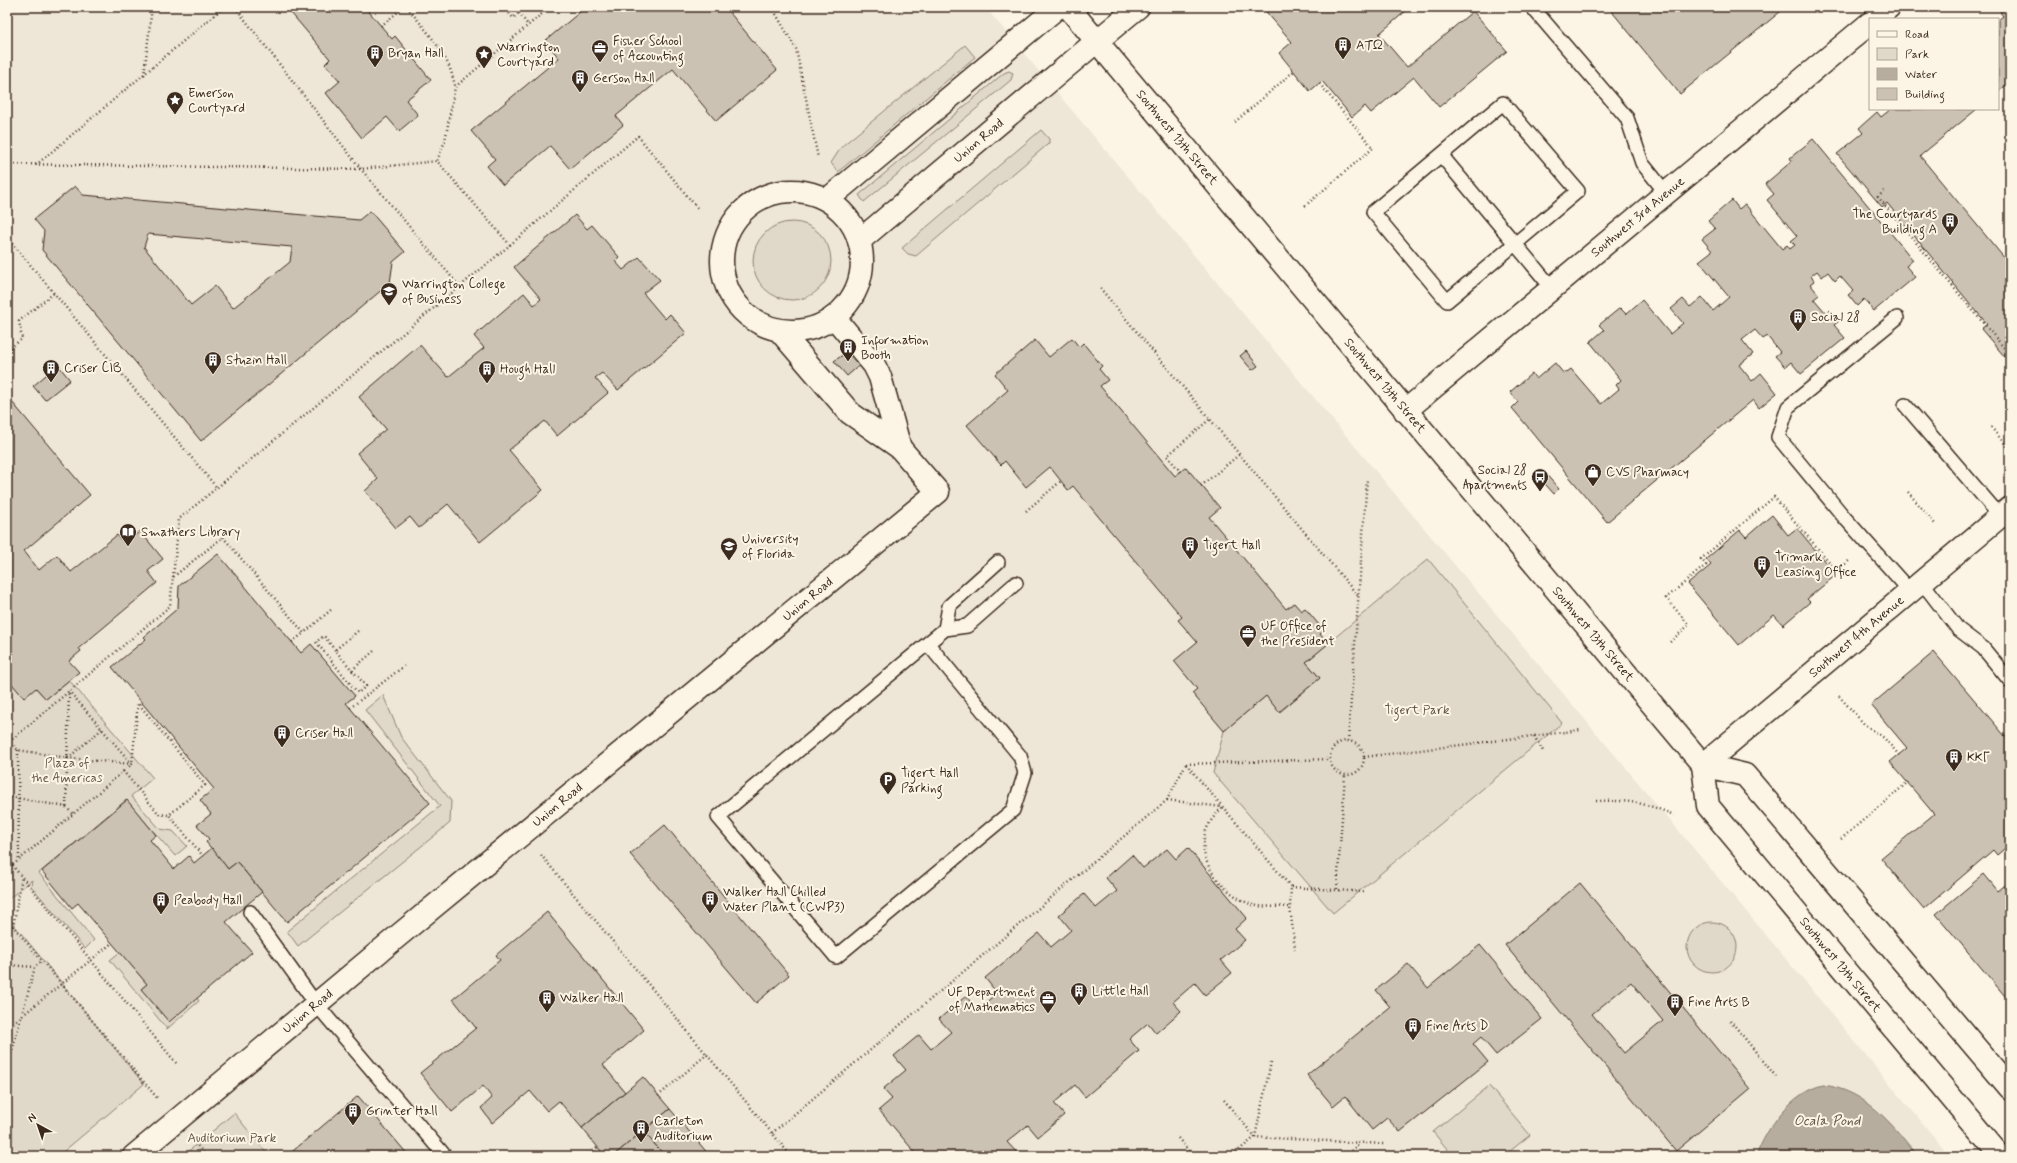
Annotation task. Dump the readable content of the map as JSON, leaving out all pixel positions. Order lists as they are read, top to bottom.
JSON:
{
  "streets": {
    "street": [
      "Southwest 13th Street",
      "Union Road",
      "Southwest 3rd Avenue",
      "Southwest 4th Avenue"
    ]
  },
  "crossings": [
    ["Southwest 13th Street", "Union Road"],
    ["Southwest 13th Street", "Southwest 3rd Avenue"],
    ["Southwest 13th Street", "Southwest 4th Avenue"]
  ],
  "water": ["Ocala Pond"],
  "parks": ["Tigert Park", "Plaza of the Americas", "Auditorium Park"],
  "places": {
    "building": [
      "ΑΤΩ",
      "Bryan Hall",
      "Gerson Hall",
      "The Courtyards Building A",
      "Social 28",
      "Information Booth",
      "Stuzin Hall",
      "Criser CIB",
      "Hough Hall",
      "Tigert Hall",
      "Trimark Leasing Office",
      "Criser Hall",
      "ΚΚΓ",
      "Walker Hall Chilled Water Plant (CWP3)",
      "Peabody Hall",
      "Little Hall",
      "Walker Hall",
      "Fine Arts B",
      "Fine Arts D",
      "Grinter Hall",
      "Carleton Auditorium"
    ],
    "office": ["Fisher School of Accounting", "UF Office of the President", "UF Department of Mathematics"],
    "place": ["Warrington Courtyard", "Emerson Courtyard"],
    "school or university": ["Warrington College of Business", "University of Florida"],
    "shop": ["CVS Pharmacy"],
    "bus stop": ["Social 28 Apartments"],
    "library": ["Smathers Library"],
    "parking": ["Tigert Hall Parking"]
  },
  "legend": [
    "Road",
    "Park",
    "Water",
    "Building"
  ],
  "north": "top left"
}
